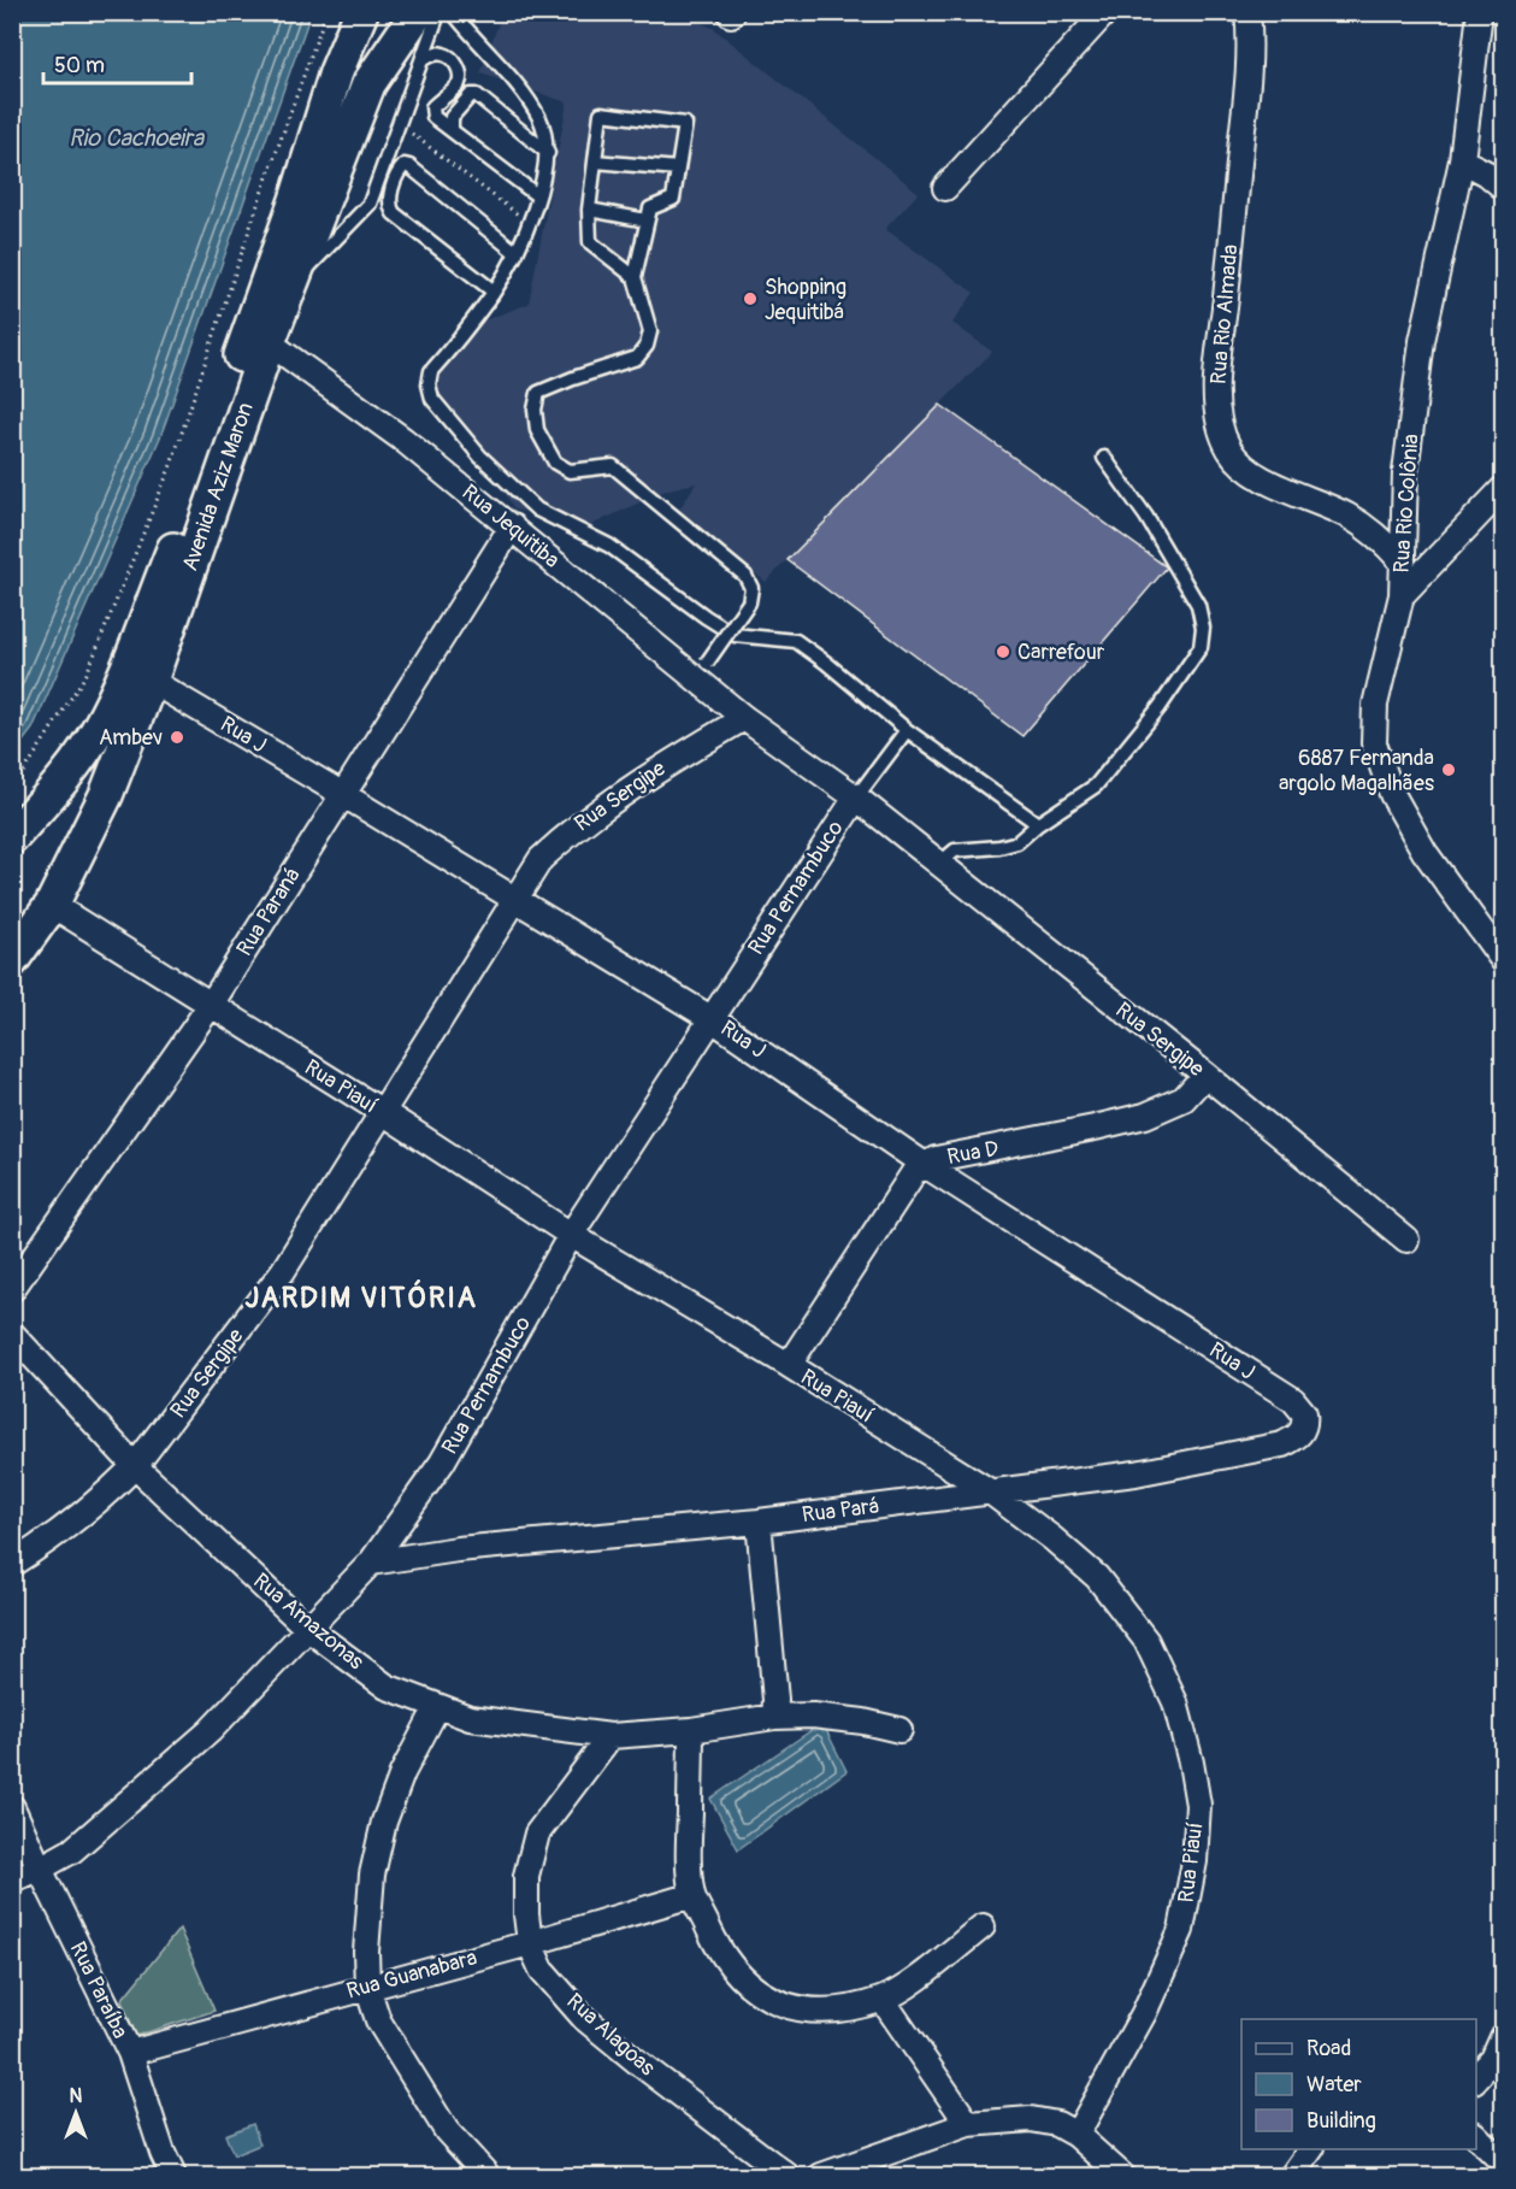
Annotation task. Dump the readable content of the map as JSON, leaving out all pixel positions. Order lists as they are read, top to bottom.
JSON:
{
  "streets": {
    "main road": ["Avenida Aziz Maron"],
    "street": [
      "Rua Rio Almada",
      "Rua Rio Colônia",
      "Rua Jequitiba",
      "Rua J",
      "Rua Sergipe",
      "Rua Pernambuco",
      "Rua Paraná",
      "Rua Piauí",
      "Rua D",
      "Rua Pará",
      "Rua Amazonas",
      "Rua Guanabara",
      "Rua Paraíba",
      "Rua Alagoas"
    ]
  },
  "crossings": [
    ["Rua Rio Almada", "Rua Rio Colônia"],
    ["Avenida Aziz Maron", "Rua Jequitiba"],
    ["Avenida Aziz Maron", "Rua J"],
    ["Avenida Aziz Maron", "Rua Piauí"],
    ["Rua Jequitiba", "Rua Sergipe"],
    ["Rua Jequitiba", "Rua Paraná"],
    ["Rua J", "Rua Sergipe"],
    ["Rua J", "Rua Pernambuco"],
    ["Rua J", "Rua Paraná"],
    ["Rua J", "Rua D"],
    ["Rua J", "Rua Pará"],
    ["Rua Sergipe", "Rua Pernambuco"],
    ["Rua Sergipe", "Rua Piauí"],
    ["Rua Sergipe", "Rua D"],
    ["Rua Sergipe", "Rua Amazonas"],
    ["Rua Pernambuco", "Rua Piauí"],
    ["Rua Pernambuco", "Rua Pará"],
    ["Rua Pernambuco", "Rua Amazonas"],
    ["Rua Pernambuco", "Rua Paraíba"],
    ["Rua Paraná", "Rua Piauí"],
    ["Rua Piauí", "Rua D"],
    ["Rua Piauí", "Rua Pará"],
    ["Rua Amazonas", "Rua Alagoas"],
    ["Rua Guanabara", "Rua Paraíba"],
    ["Rua Guanabara", "Rua Alagoas"]
  ],
  "districts": ["JARDIM VITÓRIA"],
  "water": ["Rio Cachoeira"],
  "places": [
    "Shopping Jequitibá",
    "Carrefour",
    "Ambev",
    "6887 Fernanda argolo Magalhães"
  ],
  "legend": ["Road", "Water", "Building"],
  "scale_bar": "50 m",
  "north": "top"
}
